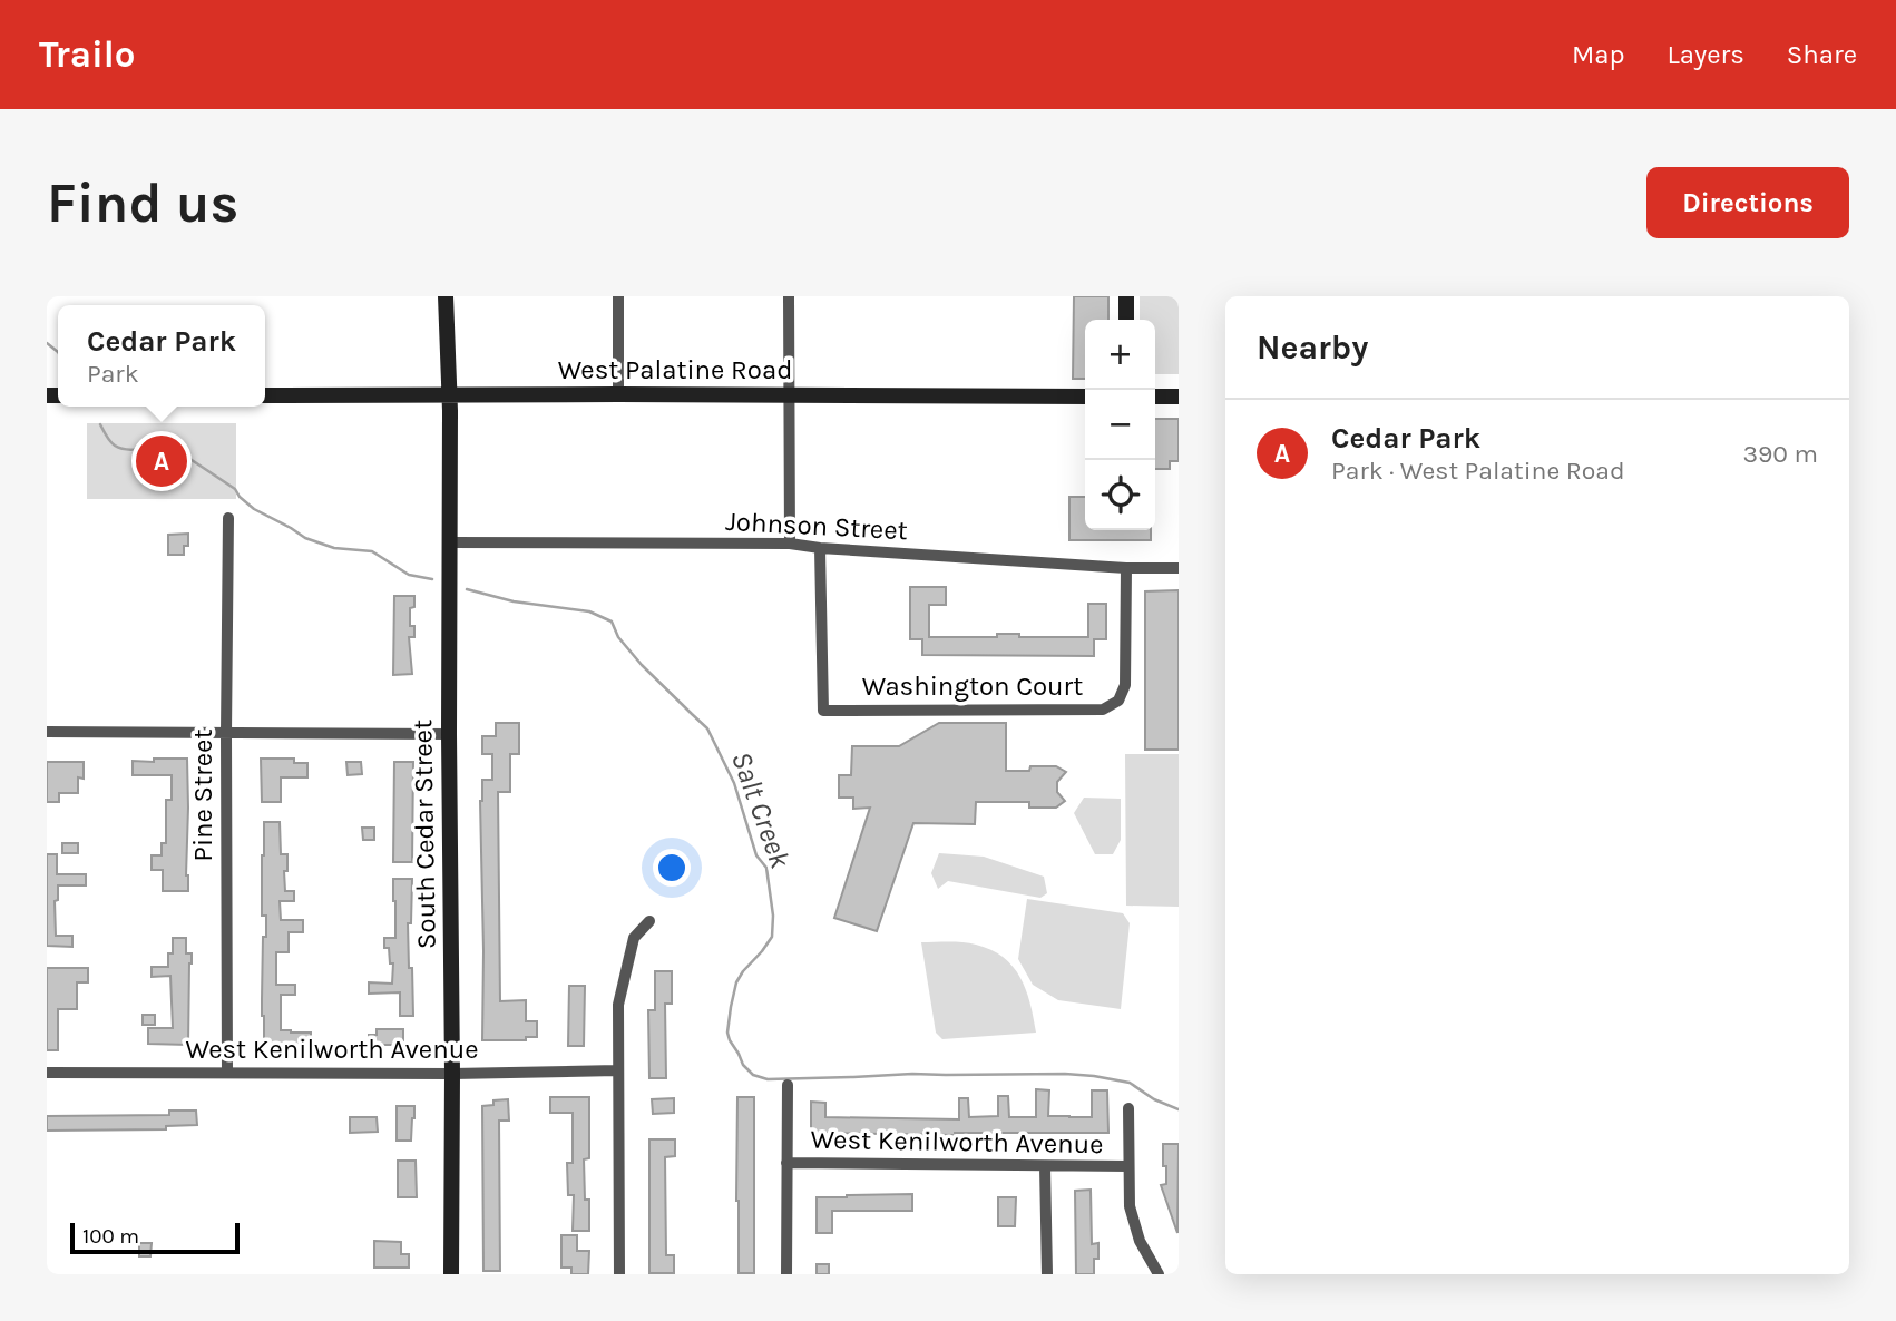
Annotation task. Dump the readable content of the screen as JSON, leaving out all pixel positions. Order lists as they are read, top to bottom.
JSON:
{
  "streets": {
    "street": [
      "West Palatine Road",
      "Johnson Street",
      "Washington Court",
      "Pine Street",
      "South Cedar Street",
      "West Kenilworth Avenue"
    ]
  },
  "crossings": [
    ["West Palatine Road", "South Cedar Street"],
    ["Johnson Street", "Washington Court"],
    ["Johnson Street", "South Cedar Street"],
    ["Pine Street", "West Kenilworth Avenue"],
    ["South Cedar Street", "West Kenilworth Avenue"]
  ],
  "water": ["Salt Creek"],
  "scale_bar": "100 m",
  "page": {
    "header": "Trailo",
    "nav": ["Map", "Layers", "Share"],
    "buttons": "Directions",
    "title": "Find us",
    "heading": "Nearby",
    "popup": ["Cedar Park", "Park"],
    "map_buttons": ["+", "−"],
    "list": [
      {
        "mark": "A",
        "name": "Cedar Park",
        "note": "Park · West Palatine Road",
        "value": "390 m"
      }
    ],
    "pins": "A",
    "scale": "100 m"
  }
}
